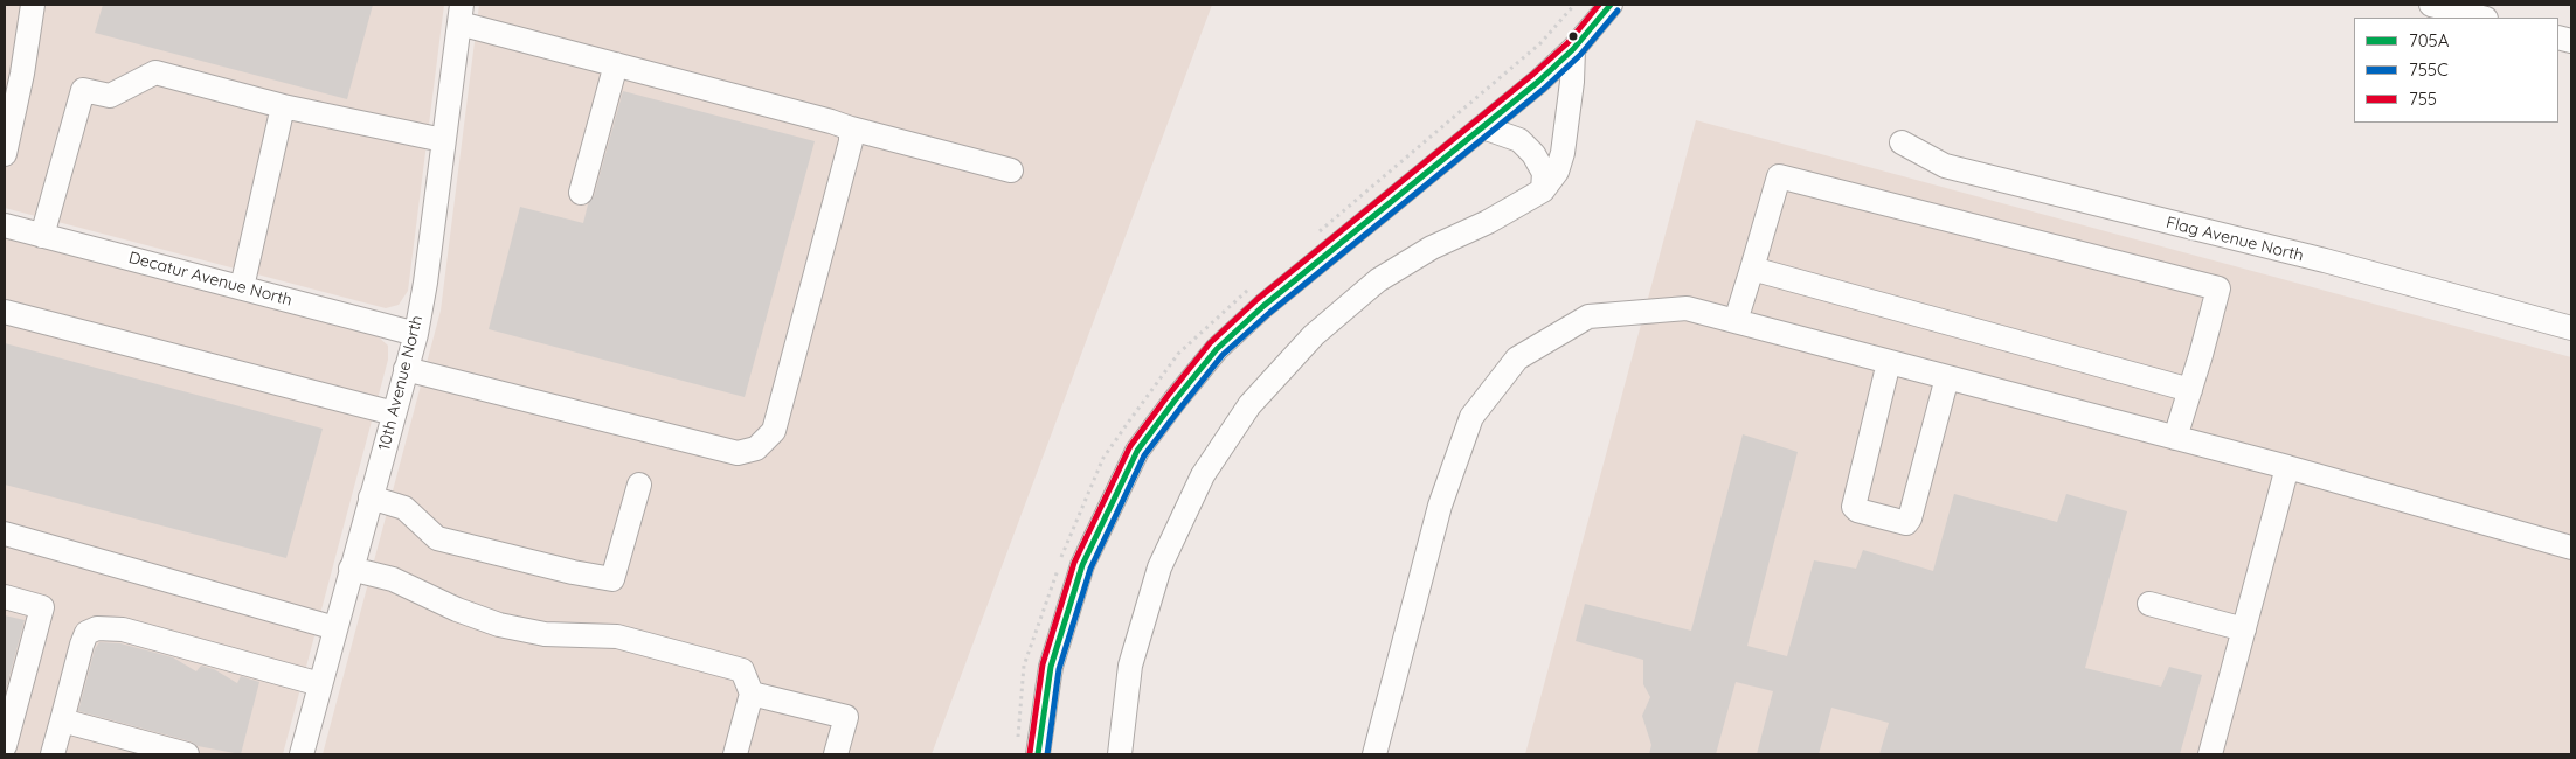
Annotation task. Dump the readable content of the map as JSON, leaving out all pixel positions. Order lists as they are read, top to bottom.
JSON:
{
  "streets": {
    "street": ["Flag Avenue North", "Decatur Avenue North", "10th Avenue North"]
  },
  "crossings": [
    ["Decatur Avenue North", "10th Avenue North"]
  ],
  "lines": ["transit line 705A", "transit line 755", "transit line 755C"],
  "legend": ["705A", "755C", "755"]
}
